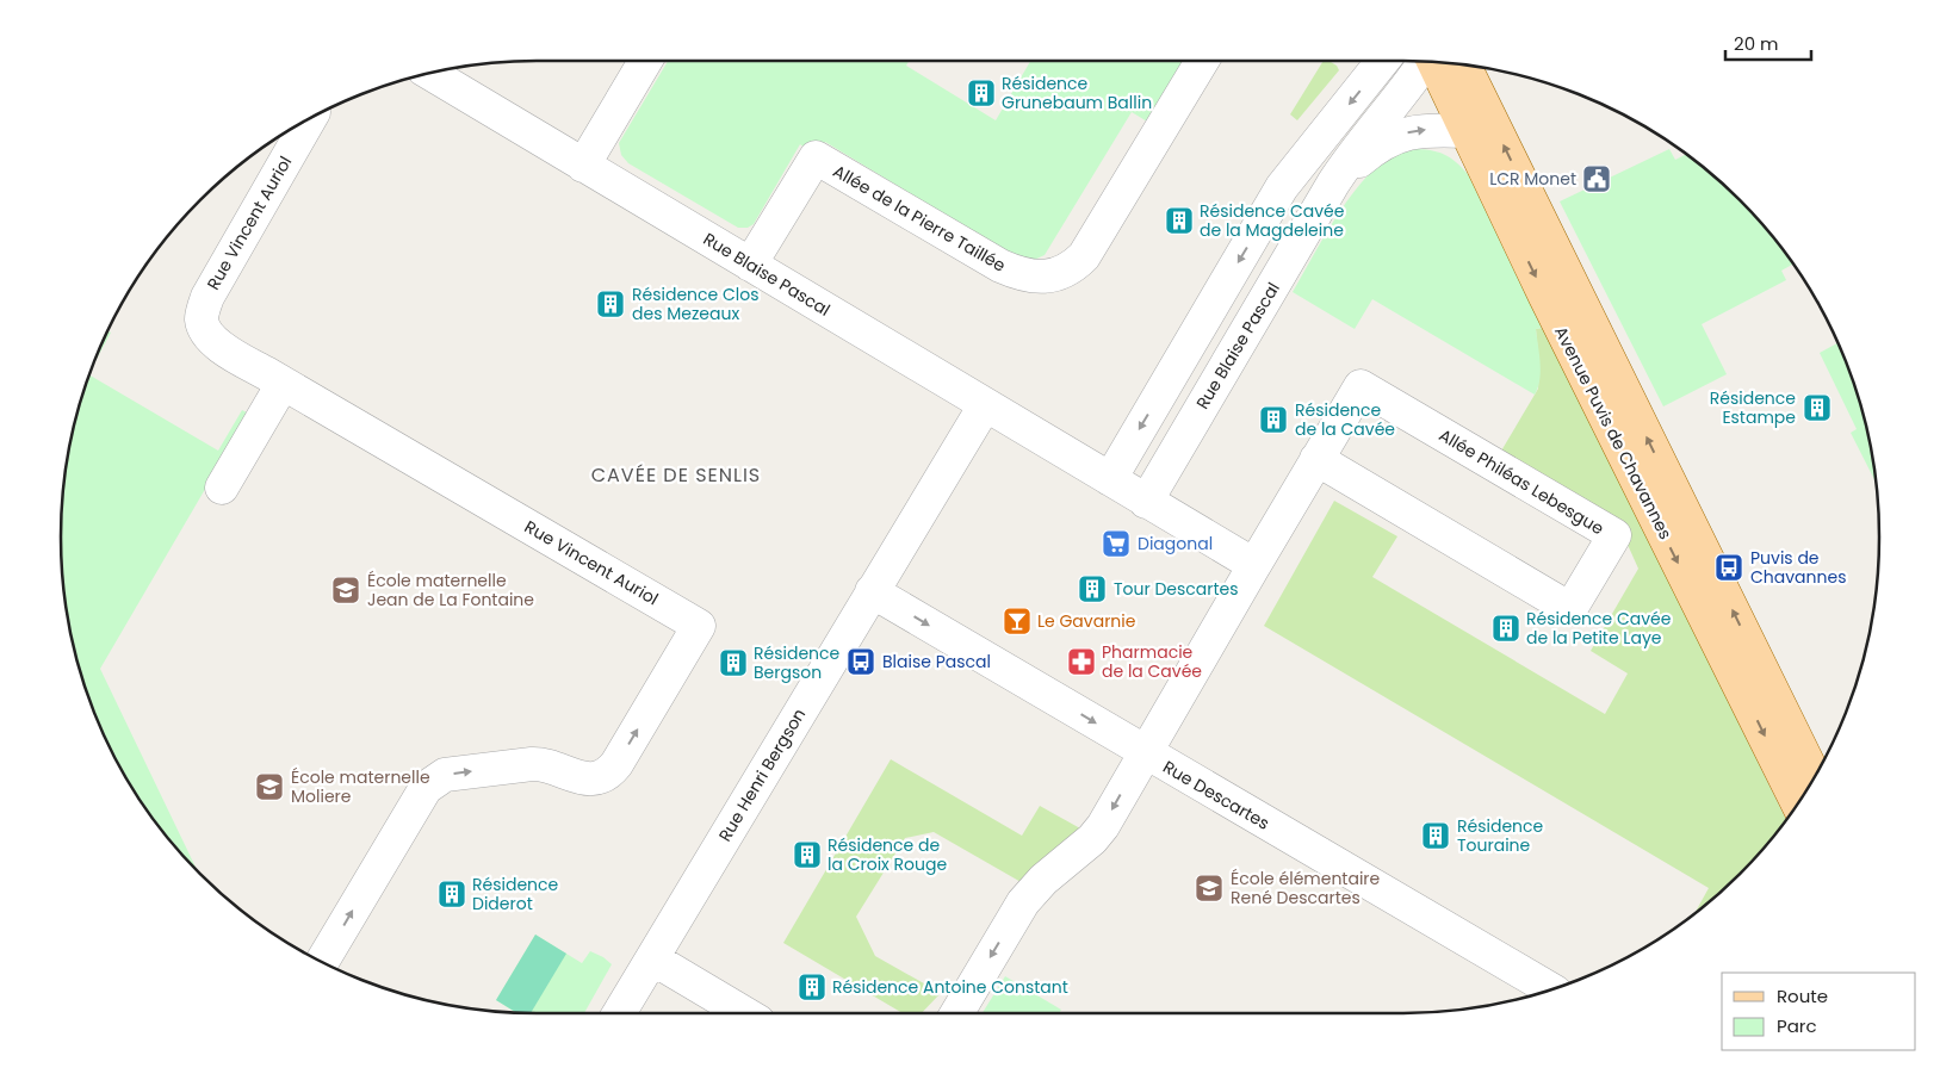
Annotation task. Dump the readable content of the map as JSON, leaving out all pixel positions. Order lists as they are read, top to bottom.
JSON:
{
  "streets": {
    "main road": ["Avenue Puvis de Chavannes"],
    "street": [
      "Allée de la Pierre Taillée",
      "Rue Vincent Auriol",
      "Rue Blaise Pascal",
      "Allée Philéas Lebesgue",
      "Rue Henri Bergson",
      "Rue Descartes"
    ]
  },
  "crossings": [
    ["Allée de la Pierre Taillée", "Rue Blaise Pascal"],
    ["Rue Blaise Pascal", "Avenue Puvis de Chavannes"],
    ["Rue Blaise Pascal", "Rue Henri Bergson"],
    ["Allée Philéas Lebesgue", "Rue Descartes"],
    ["Rue Henri Bergson", "Rue Descartes"]
  ],
  "districts": ["CAVÉE DE SENLIS"],
  "places": {
    "building": [
      "Résidence Grunebaum Ballin",
      "Résidence Cavée de la Magdeleine",
      "Résidence Clos des Mezeaux",
      "Résidence Estampe",
      "Résidence de la Cavée",
      "Tour Descartes",
      "Résidence Cavée de la Petite Laye",
      "Résidence Bergson",
      "Résidence Touraine",
      "Résidence de la Croix Rouge",
      "Résidence Diderot",
      "Résidence Antoine Constant"
    ],
    "public building": ["LCR Monet"],
    "supermarket": ["Diagonal"],
    "bus stop": ["Puvis de Chavannes", "Blaise Pascal"],
    "school or university": ["École maternelle Jean de La Fontaine", "École maternelle Moliere", "École élémentaire René Descartes"],
    "bar": ["Le Gavarnie"],
    "pharmacy": ["Pharmacie de la Cavée"]
  },
  "legend": ["Route", "Parc"],
  "scale_bar": "20 m"
}
